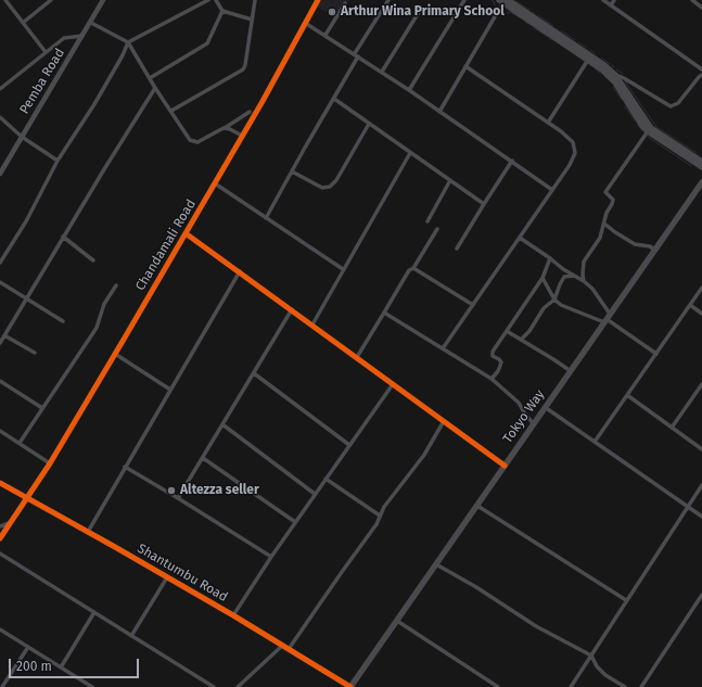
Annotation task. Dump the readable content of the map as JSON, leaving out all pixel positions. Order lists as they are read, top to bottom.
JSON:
{
  "streets": {
    "main road": ["Tokyo Way"],
    "street": ["Pemba Road", "Chandamali Road", "Shantumbu Road"]
  },
  "crossings": [
    ["Chandamali Road", "Shantumbu Road"],
    ["Tokyo Way", "Shantumbu Road"]
  ],
  "places": ["Arthur Wina Primary School", "Altezza seller"],
  "scale_bar": "200 m"
}
